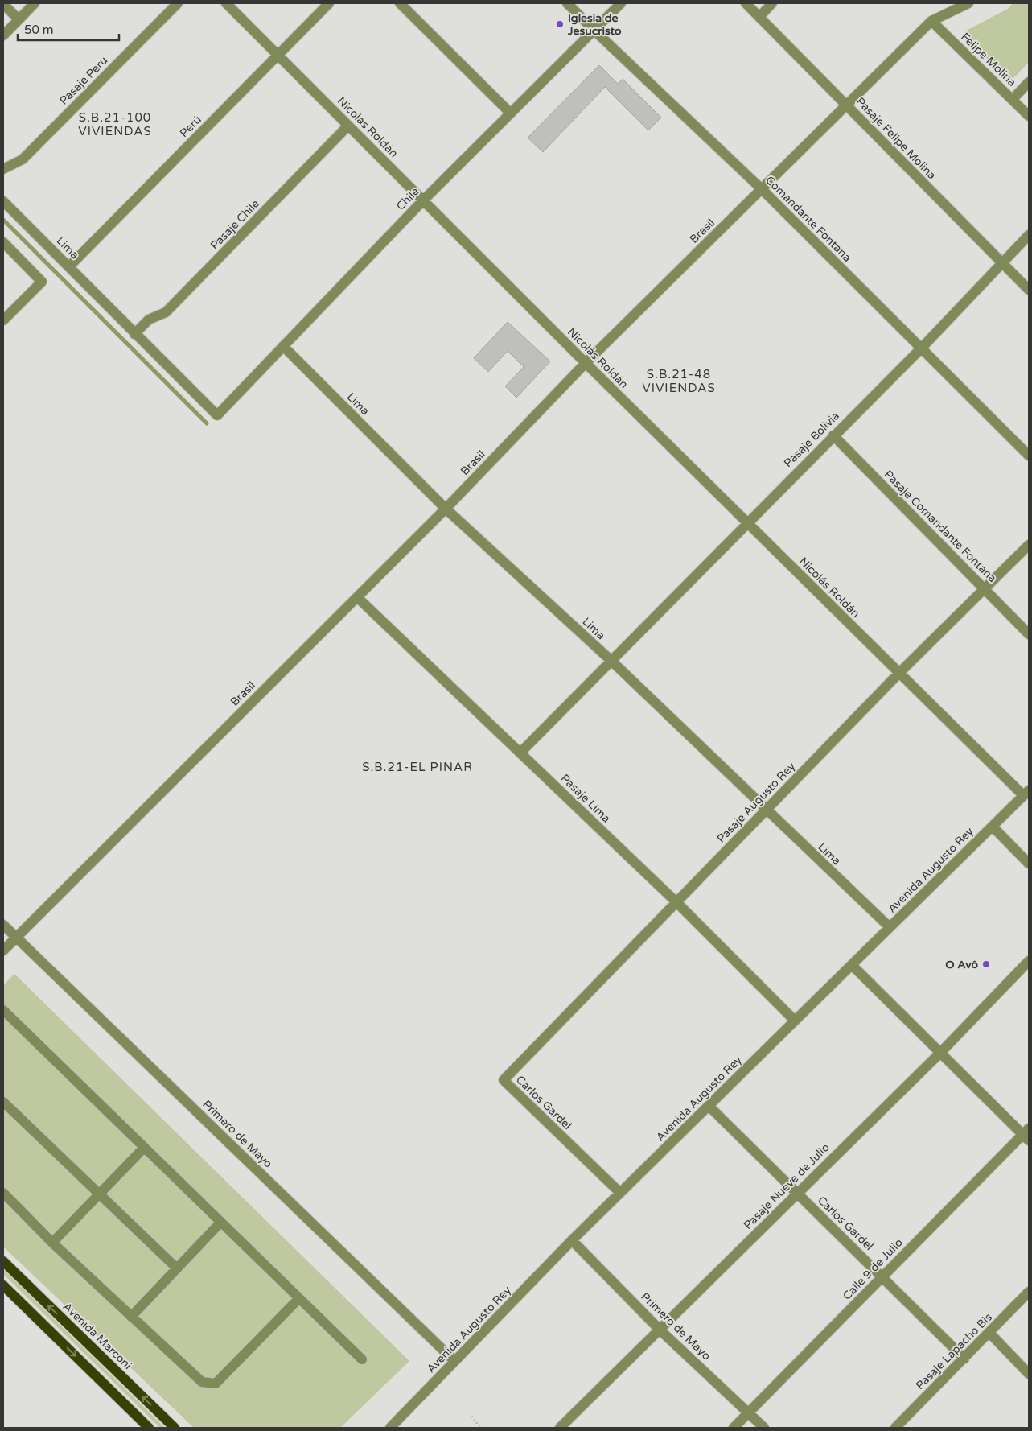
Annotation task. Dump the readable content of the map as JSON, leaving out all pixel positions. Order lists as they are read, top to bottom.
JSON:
{
  "streets": {
    "main road": ["Avenida Marconi"],
    "street": [
      "Felipe Molina",
      "Pasaje Perú",
      "Perú",
      "Nicolás Roldán",
      "Pasaje Felipe Molina",
      "Chile",
      "Comandante Fontana",
      "Pasaje Chile",
      "Brasil",
      "Lima",
      "Pasaje Bolivia",
      "Pasaje Comandante Fontana",
      "Pasaje Lima",
      "Pasaje Augusto Rey",
      "Avenida Augusto Rey",
      "Carlos Gardel",
      "Primero de Mayo",
      "Pasaje Nueve de Julio",
      "Calle 9 de Julio",
      "Pasaje Lapacho Bis"
    ]
  },
  "crossings": [
    ["Felipe Molina", "Brasil"],
    ["Perú", "Nicolás Roldán"],
    ["Perú", "Lima"],
    ["Nicolás Roldán", "Chile"],
    ["Nicolás Roldán", "Pasaje Chile"],
    ["Nicolás Roldán", "Brasil"],
    ["Nicolás Roldán", "Pasaje Bolivia"],
    ["Nicolás Roldán", "Pasaje Augusto Rey"],
    ["Nicolás Roldán", "Avenida Augusto Rey"],
    ["Pasaje Felipe Molina", "Brasil"],
    ["Pasaje Felipe Molina", "Pasaje Bolivia"],
    ["Chile", "Comandante Fontana"],
    ["Chile", "Lima"],
    ["Comandante Fontana", "Brasil"],
    ["Comandante Fontana", "Pasaje Bolivia"],
    ["Pasaje Chile", "Lima"],
    ["Brasil", "Lima"],
    ["Brasil", "Pasaje Lima"],
    ["Brasil", "Primero de Mayo"],
    ["Lima", "Pasaje Bolivia"],
    ["Lima", "Pasaje Augusto Rey"],
    ["Lima", "Avenida Augusto Rey"],
    ["Pasaje Bolivia", "Pasaje Comandante Fontana"],
    ["Pasaje Bolivia", "Pasaje Lima"],
    ["Pasaje Comandante Fontana", "Pasaje Augusto Rey"],
    ["Pasaje Lima", "Pasaje Augusto Rey"],
    ["Pasaje Lima", "Avenida Augusto Rey"],
    ["Pasaje Augusto Rey", "Carlos Gardel"],
    ["Avenida Augusto Rey", "Carlos Gardel"],
    ["Avenida Augusto Rey", "Primero de Mayo"],
    ["Carlos Gardel", "Pasaje Nueve de Julio"],
    ["Carlos Gardel", "Calle 9 de Julio"],
    ["Carlos Gardel", "Pasaje Lapacho Bis"],
    ["Primero de Mayo", "Pasaje Nueve de Julio"],
    ["Primero de Mayo", "Calle 9 de Julio"]
  ],
  "districts": ["S.B.21-100 VIVIENDAS", "S.B.21-48 VIVIENDAS", "S.B.21-EL PINAR"],
  "places": ["Iglesia de Jesucristo", "O Avô"],
  "scale_bar": "50 m"
}
